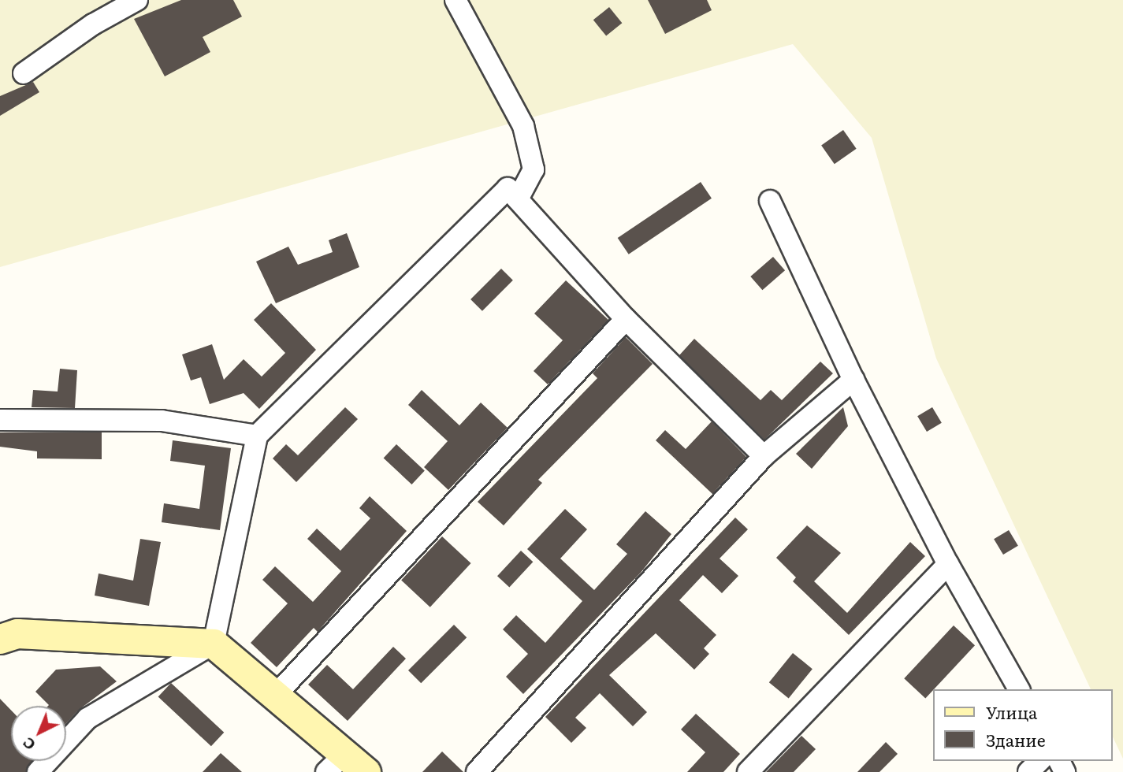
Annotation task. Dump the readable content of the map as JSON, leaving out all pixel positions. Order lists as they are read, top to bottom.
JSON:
{
  "legend": ["Улица", "Здание"],
  "north": "bottom left"
}
